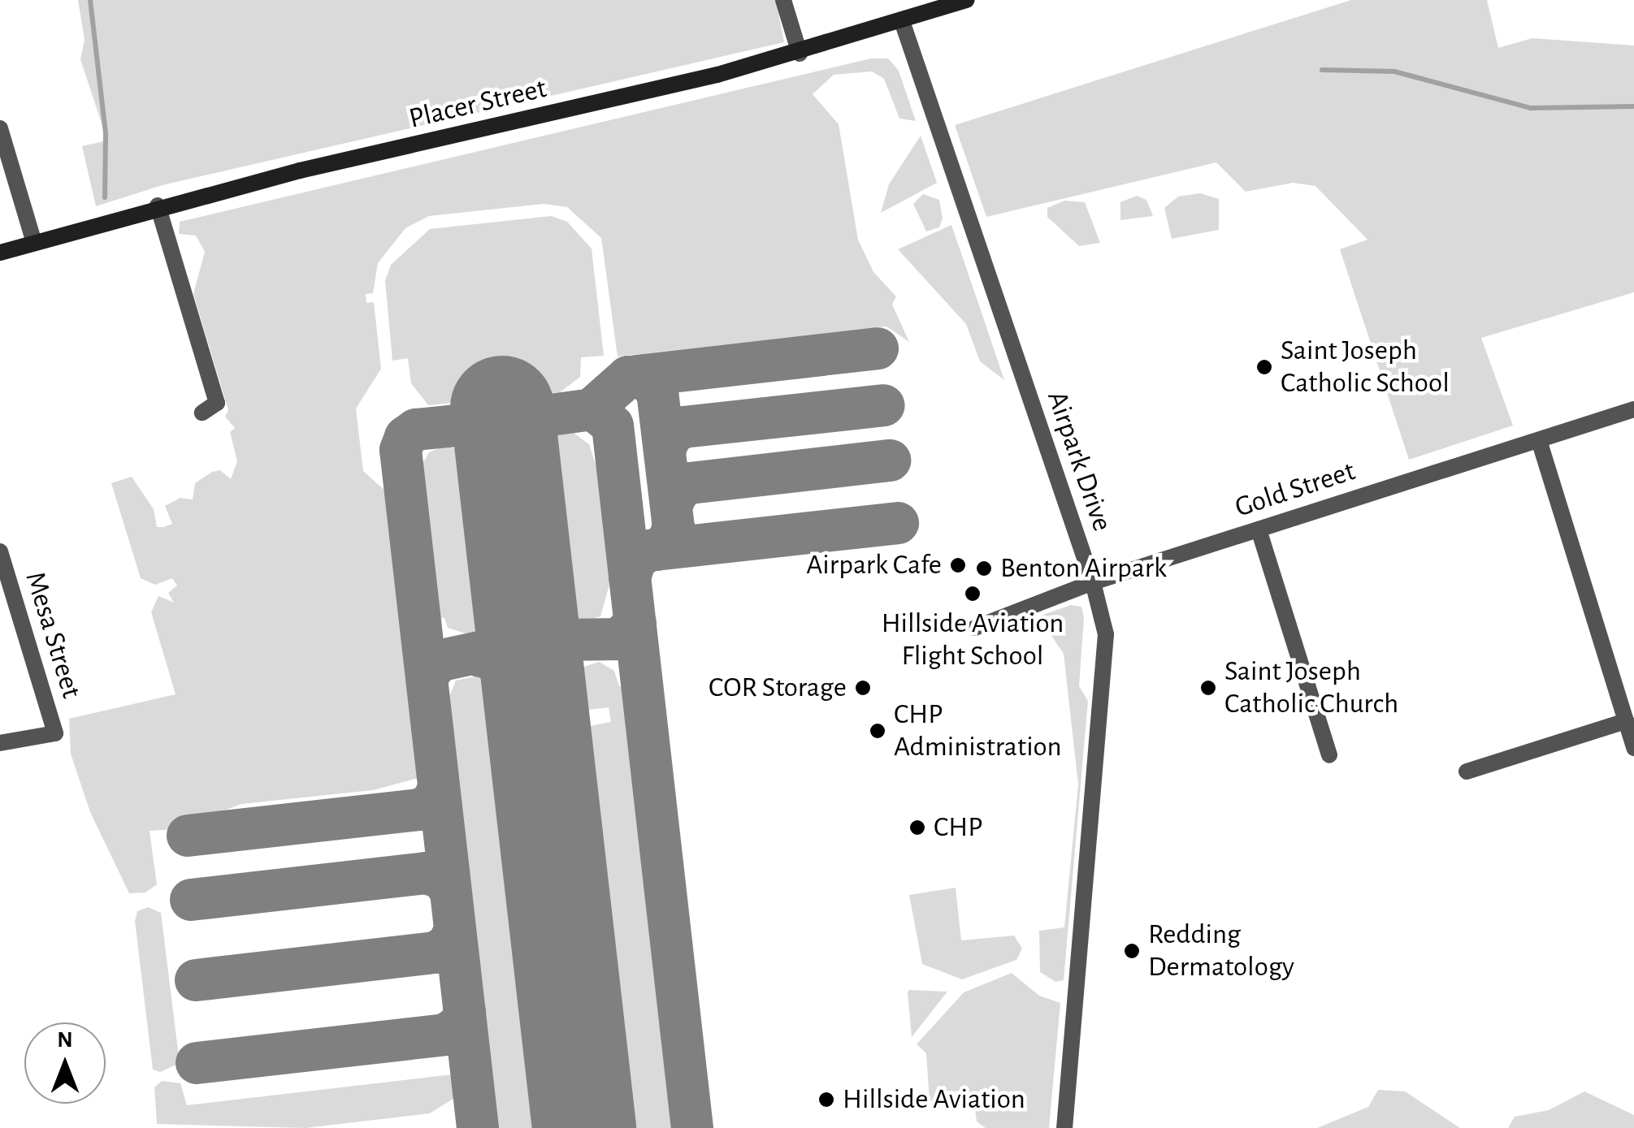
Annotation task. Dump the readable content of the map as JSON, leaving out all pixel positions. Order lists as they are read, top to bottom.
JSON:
{
  "streets": {
    "main road": ["Placer Street"],
    "street": ["Airpark Drive", "Gold Street", "Mesa Street"]
  },
  "crossings": [
    ["Placer Street", "Airpark Drive"],
    ["Airpark Drive", "Gold Street"]
  ],
  "places": [
    "Saint Joseph Catholic School",
    "Airpark Cafe",
    "Benton Airpark",
    "Hillside Aviation Flight School",
    "COR Storage",
    "Saint Joseph Catholic Church",
    "CHP Administration",
    "CHP",
    "Redding Dermatology",
    "Hillside Aviation"
  ],
  "north": "top"
}
